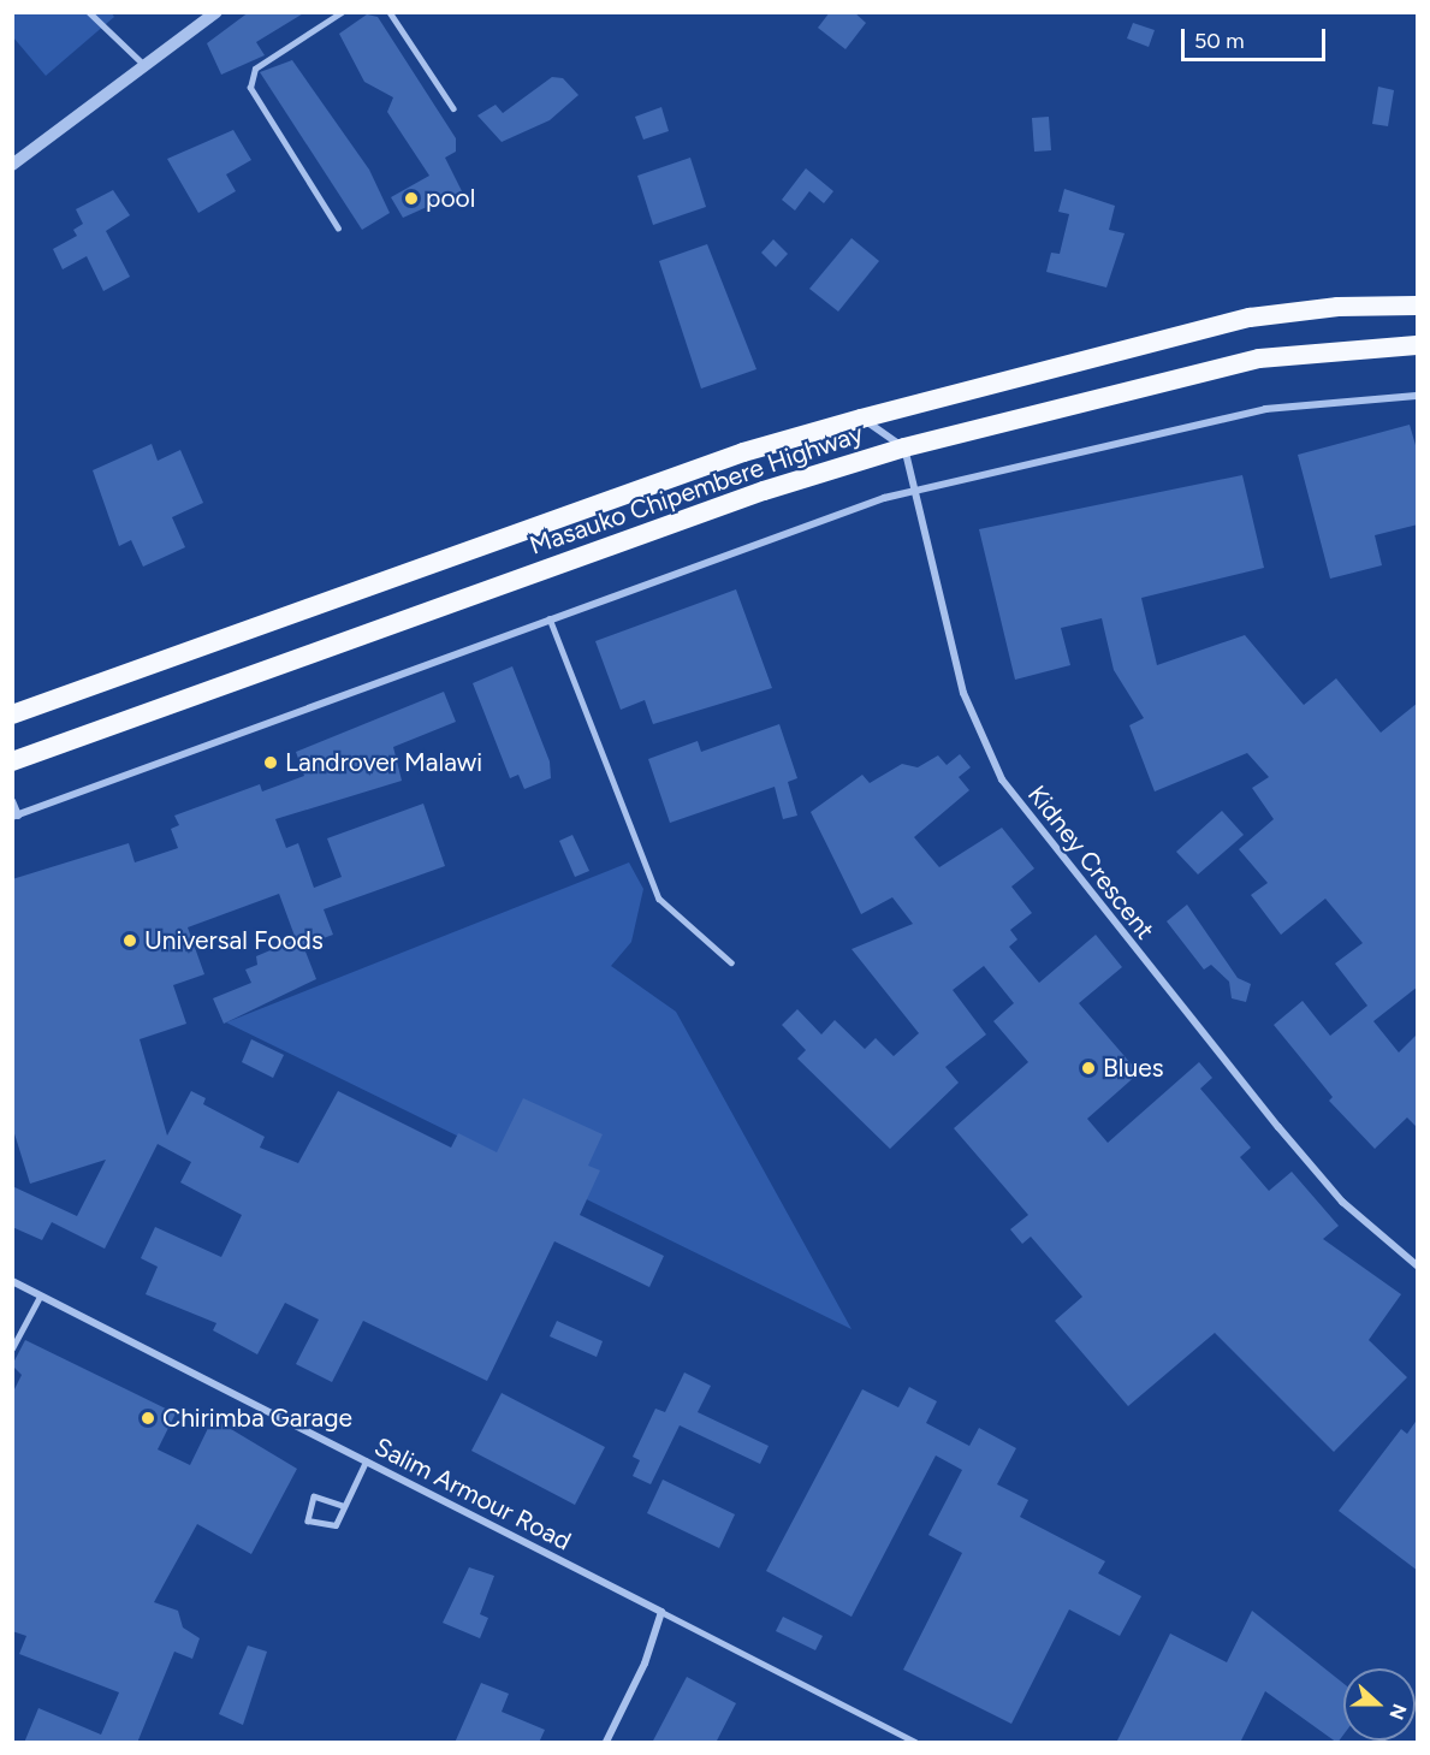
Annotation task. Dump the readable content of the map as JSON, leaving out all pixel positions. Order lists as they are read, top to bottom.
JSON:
{
  "streets": {
    "highway": ["Masauko Chipembere Highway"],
    "street": ["Kidney Crescent", "Salim Armour Road"]
  },
  "crossings": [
    ["Masauko Chipembere Highway", "Kidney Crescent"]
  ],
  "places": [
    "pool",
    "Landrover Malawi",
    "Universal Foods",
    "Blues",
    "Chirimba Garage"
  ],
  "scale_bar": "50 m",
  "north": "right"
}
